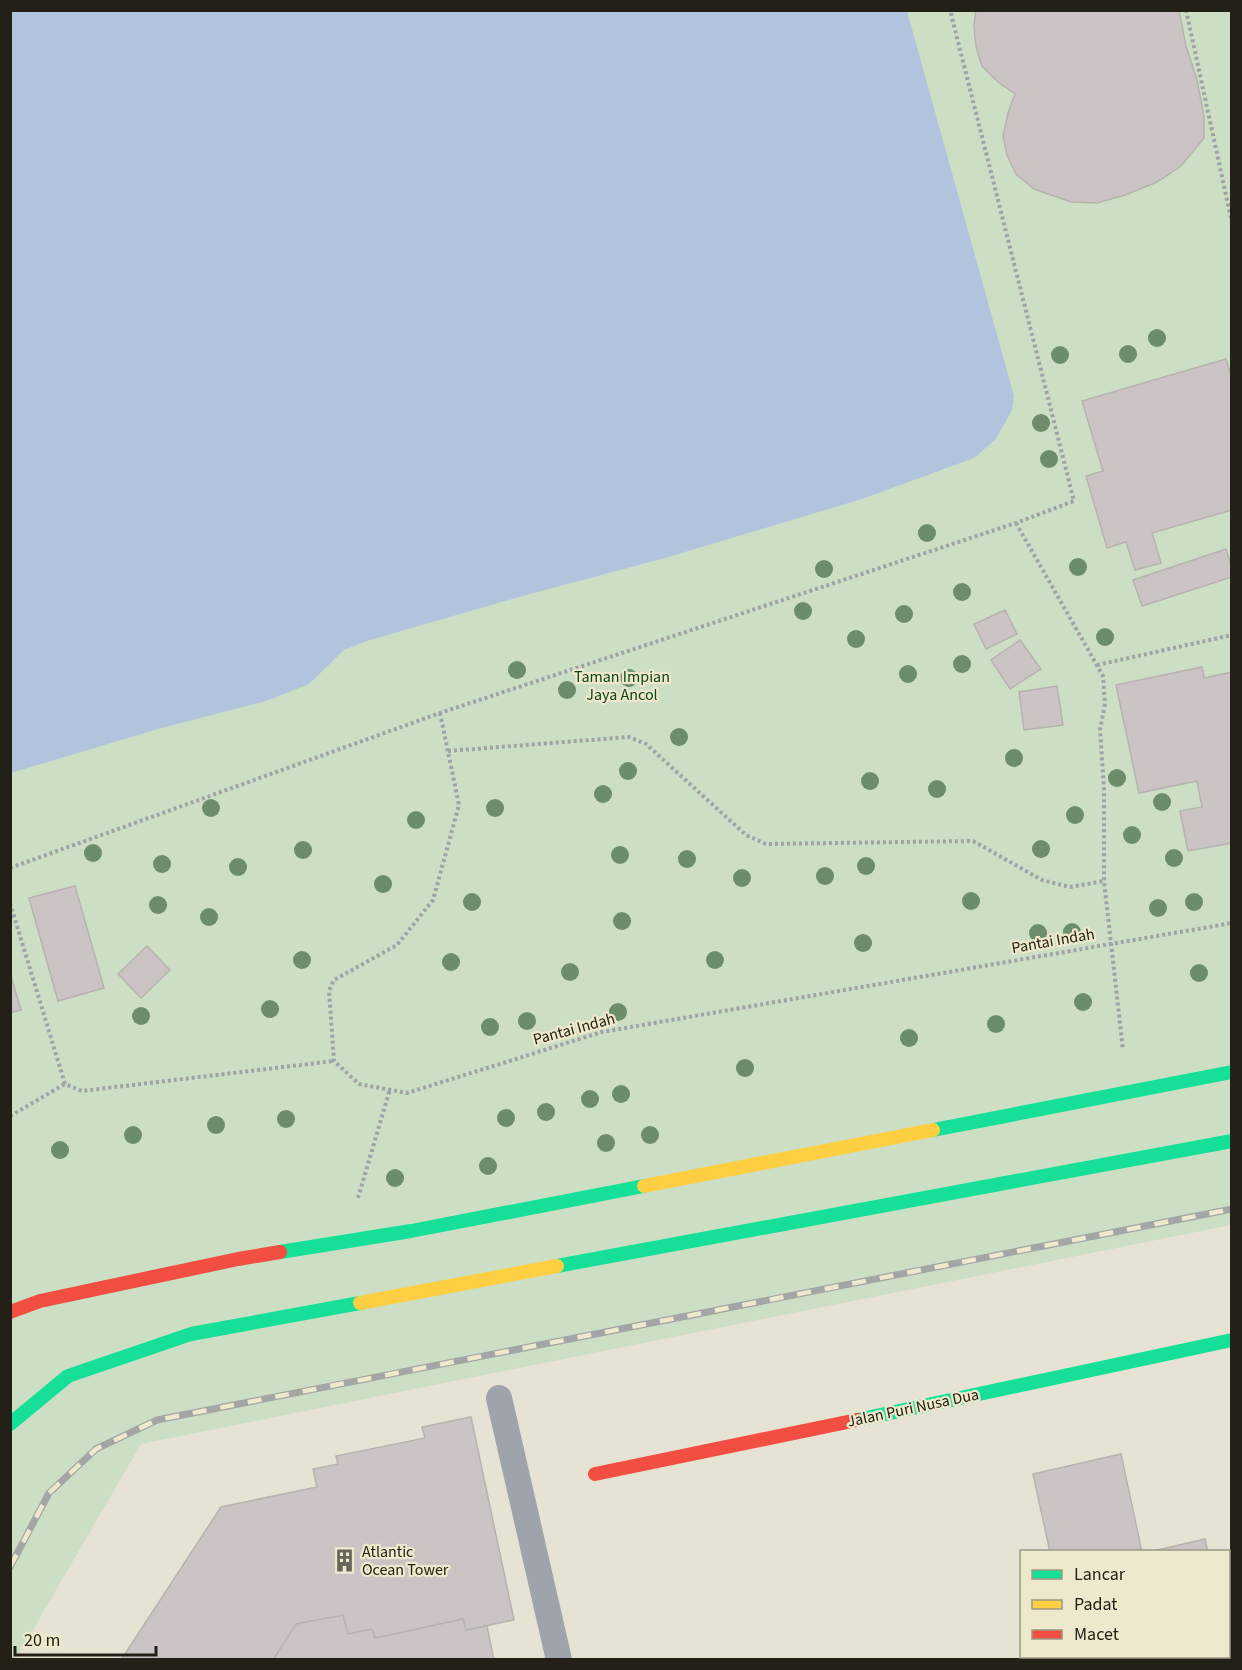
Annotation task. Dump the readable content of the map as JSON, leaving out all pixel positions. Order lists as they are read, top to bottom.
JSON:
{
  "streets": {
    "street": ["Jalan Puri Nusa Dua"],
    "path": ["Pantai Indah"]
  },
  "parks": ["Taman Impian Jaya Ancol"],
  "places": {
    "building": ["Atlantic Ocean Tower"]
  },
  "legend": ["Lancar", "Padat", "Macet"],
  "scale_bar": "20 m"
}
